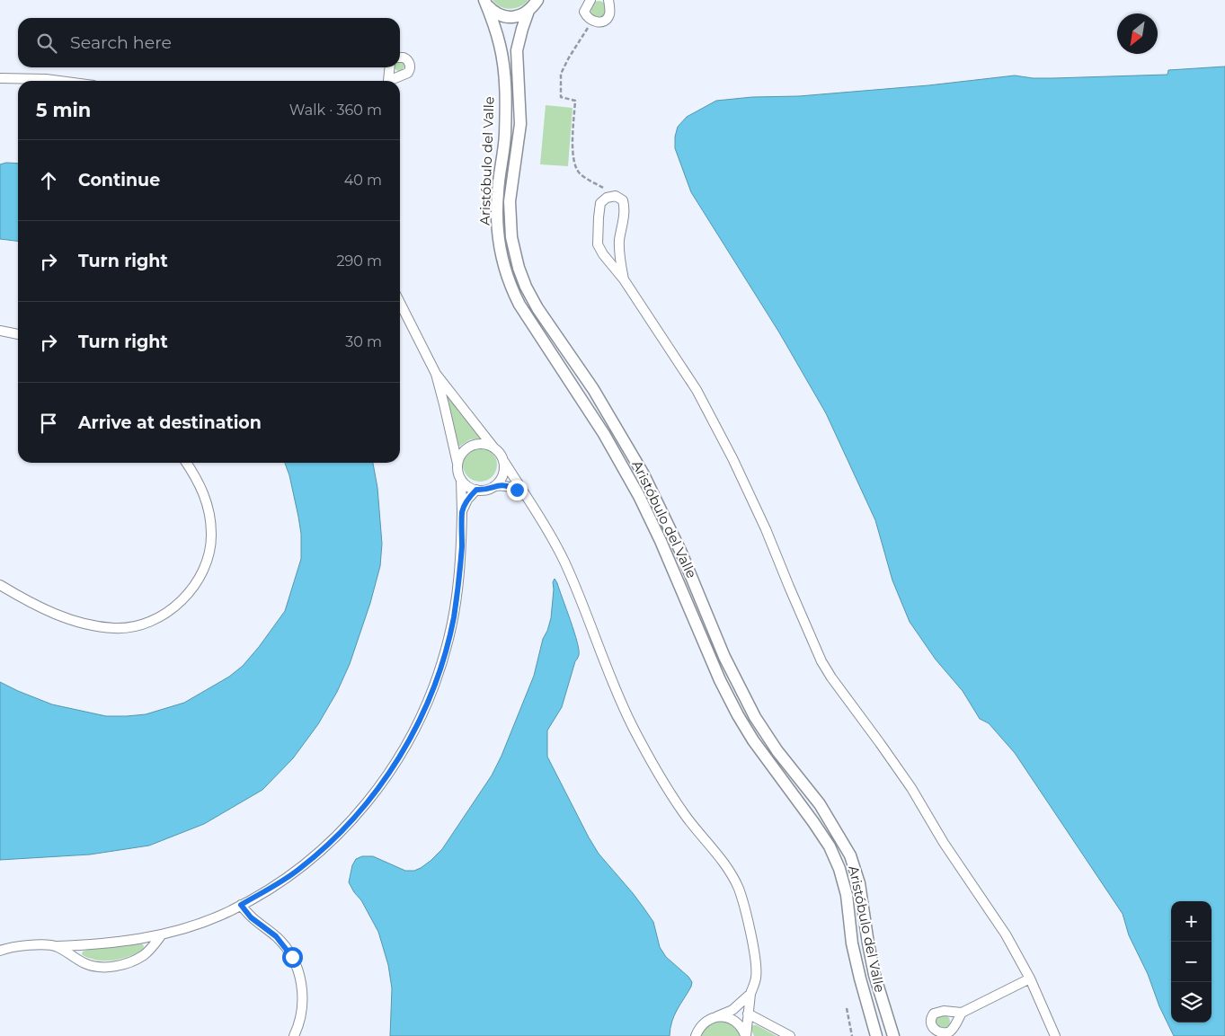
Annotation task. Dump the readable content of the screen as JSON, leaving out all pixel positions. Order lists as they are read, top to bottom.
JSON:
{
  "streets": {
    "street": ["Aristóbulo del Valle"]
  },
  "north": "bottom left",
  "page": {
    "search": "Search here",
    "heading": ["5 min", "Walk · 360 m"],
    "list": [
      ["Continue", "40 m"],
      ["Turn right", "290 m"],
      ["Turn right", "30 m"],
      "Arrive at destination"
    ],
    "map_buttons": ["+", "−"]
  }
}
